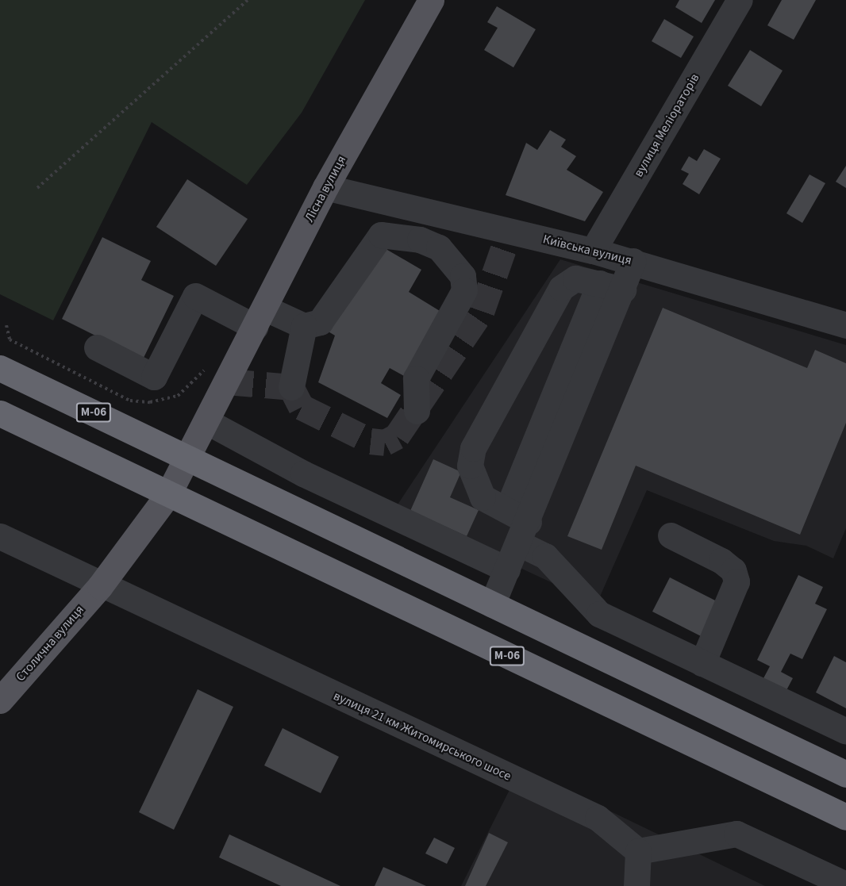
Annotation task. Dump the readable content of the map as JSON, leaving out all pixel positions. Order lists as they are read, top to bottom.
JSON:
{
  "streets": {
    "highway": ["М-06"],
    "main road": ["Лісна вулиця", "Столична вулиця"],
    "street": ["вулиця Меліораторів", "Київська вулиця", "вулиця 21 км Житомирського шосе"]
  },
  "crossings": [
    ["вулиця Меліораторів", "Київська вулиця"],
    ["Лісна вулиця", "Київська вулиця"],
    ["Лісна вулиця", "М-06"],
    ["Лісна вулиця", "Столична вулиця"],
    ["М-06", "Столична вулиця"],
    ["Столична вулиця", "вулиця 21 км Житомирського шосе"]
  ]
}
